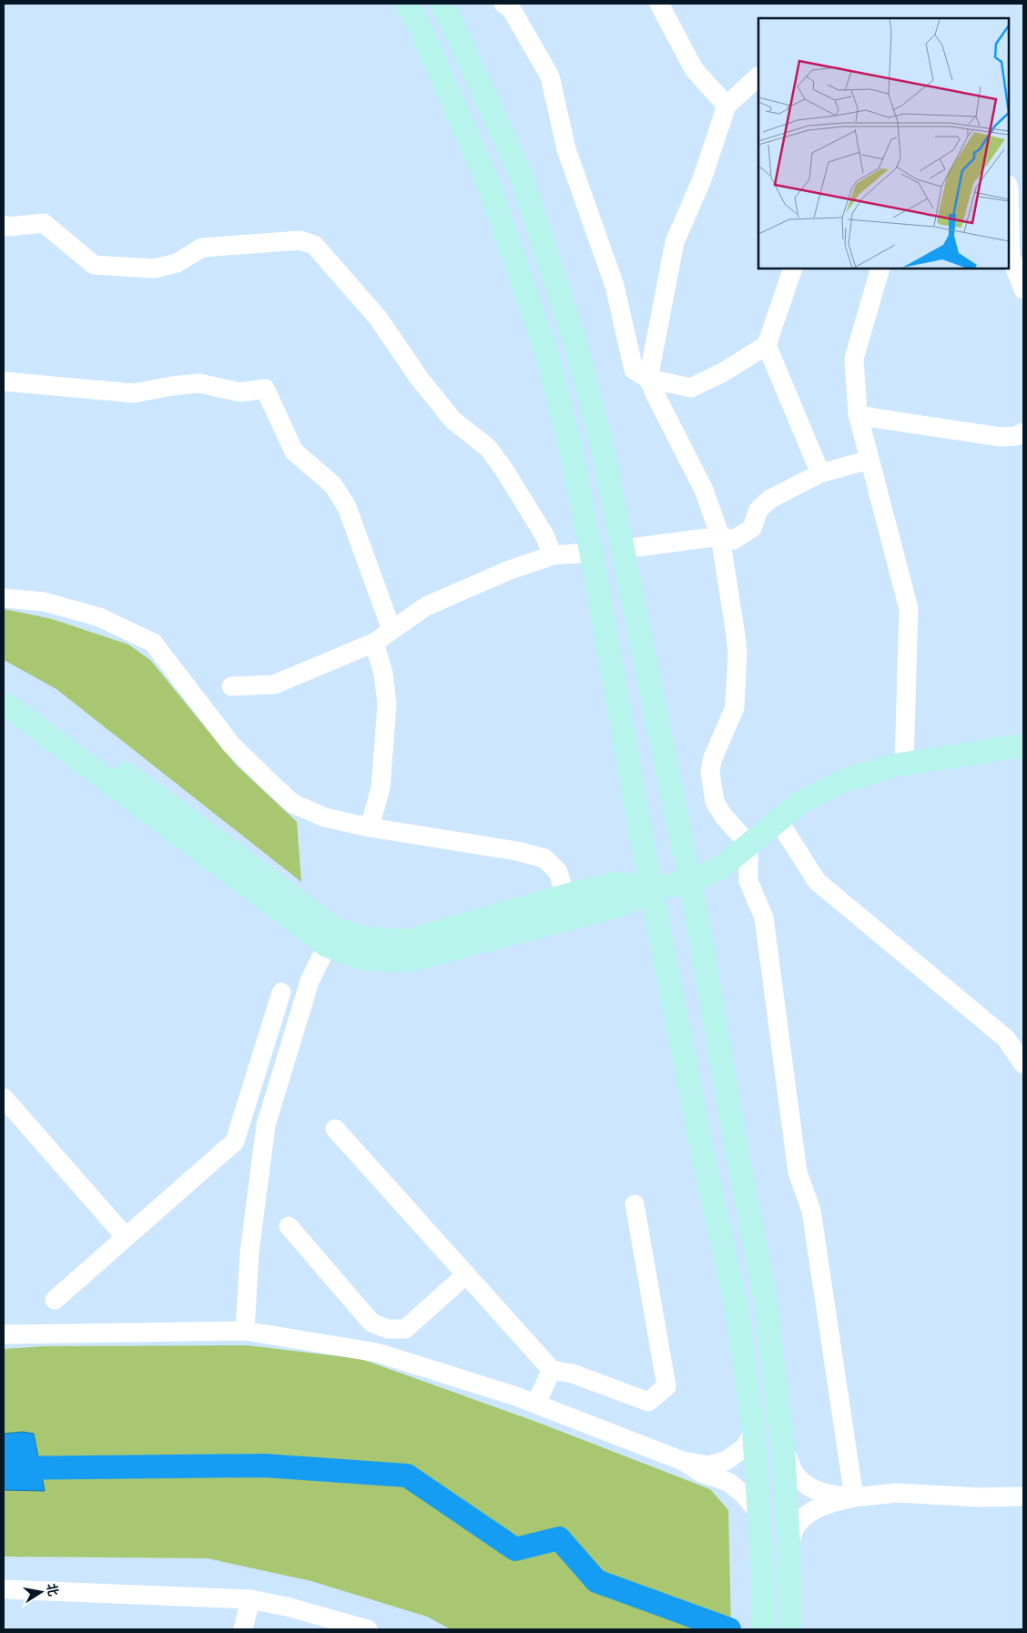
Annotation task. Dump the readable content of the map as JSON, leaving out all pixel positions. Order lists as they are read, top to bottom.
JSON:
{
  "north": "right"
}
